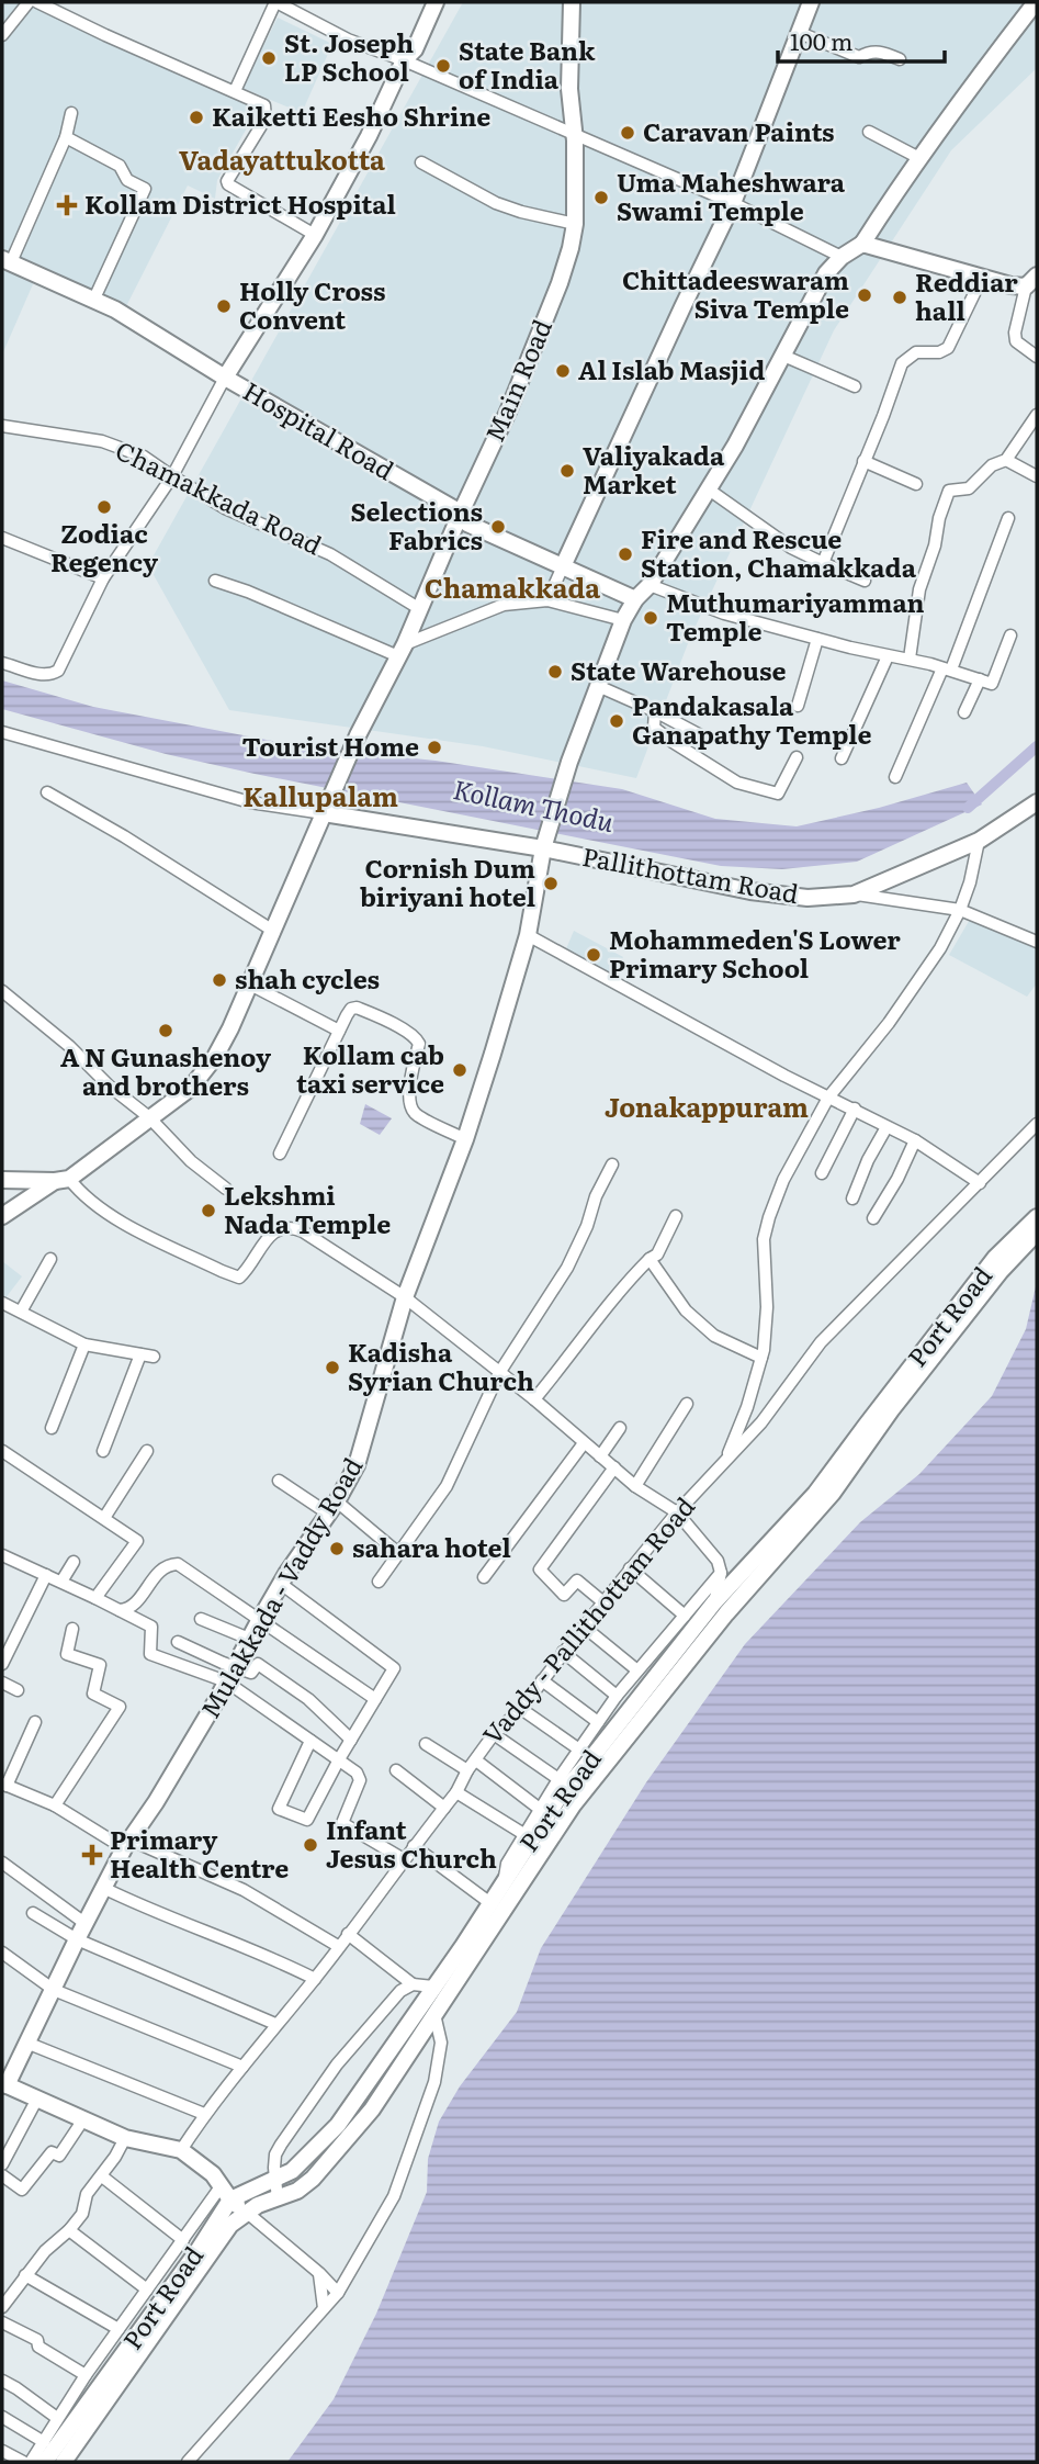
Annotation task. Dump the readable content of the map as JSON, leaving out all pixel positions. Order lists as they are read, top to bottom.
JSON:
{
  "streets": {
    "street": [
      "Main Road",
      "Hospital Road",
      "Chamakkada Road",
      "Pallithottam Road",
      "Port Road",
      "Mulakkada - Vaddy Road",
      "Vaddy - Pallithottam Road"
    ]
  },
  "crossings": [
    ["Main Road", "Hospital Road"],
    ["Main Road", "Chamakkada Road"],
    ["Main Road", "Pallithottam Road"],
    ["Hospital Road", "Mulakkada - Vaddy Road"],
    ["Pallithottam Road", "Mulakkada - Vaddy Road"]
  ],
  "districts": [
    "Vadayattukotta",
    "Chamakkada",
    "Kallupalam",
    "Jonakappuram"
  ],
  "water": ["Kollam Thodu"],
  "places": {
    "other": [
      "St. Joseph LP School",
      "State Bank of India",
      "Kaiketti Eesho Shrine",
      "Caravan Paints",
      "Uma Maheshwara Swami Temple",
      "Chittadeeswaram Siva Temple",
      "Reddiar hall",
      "Holly Cross Convent",
      "Al Islab Masjid",
      "Valiyakada Market",
      "Zodiac Regency",
      "Selections Fabrics",
      "Fire and Rescue Station, Chamakkada",
      "Muthumariyamman Temple",
      "State Warehouse",
      "Pandakasala Ganapathy Temple",
      "Tourist Home",
      "Cornish Dum biriyani hotel",
      "Mohammeden'S Lower Primary School",
      "shah cycles",
      "A N Gunashenoy and brothers",
      "Kollam cab taxi service",
      "Lekshmi Nada Temple",
      "Kadisha Syrian Church",
      "sahara hotel",
      "Infant Jesus Church"
    ],
    "health": ["Kollam District Hospital", "Primary Health Centre"]
  },
  "scale_bar": "100 m"
}
